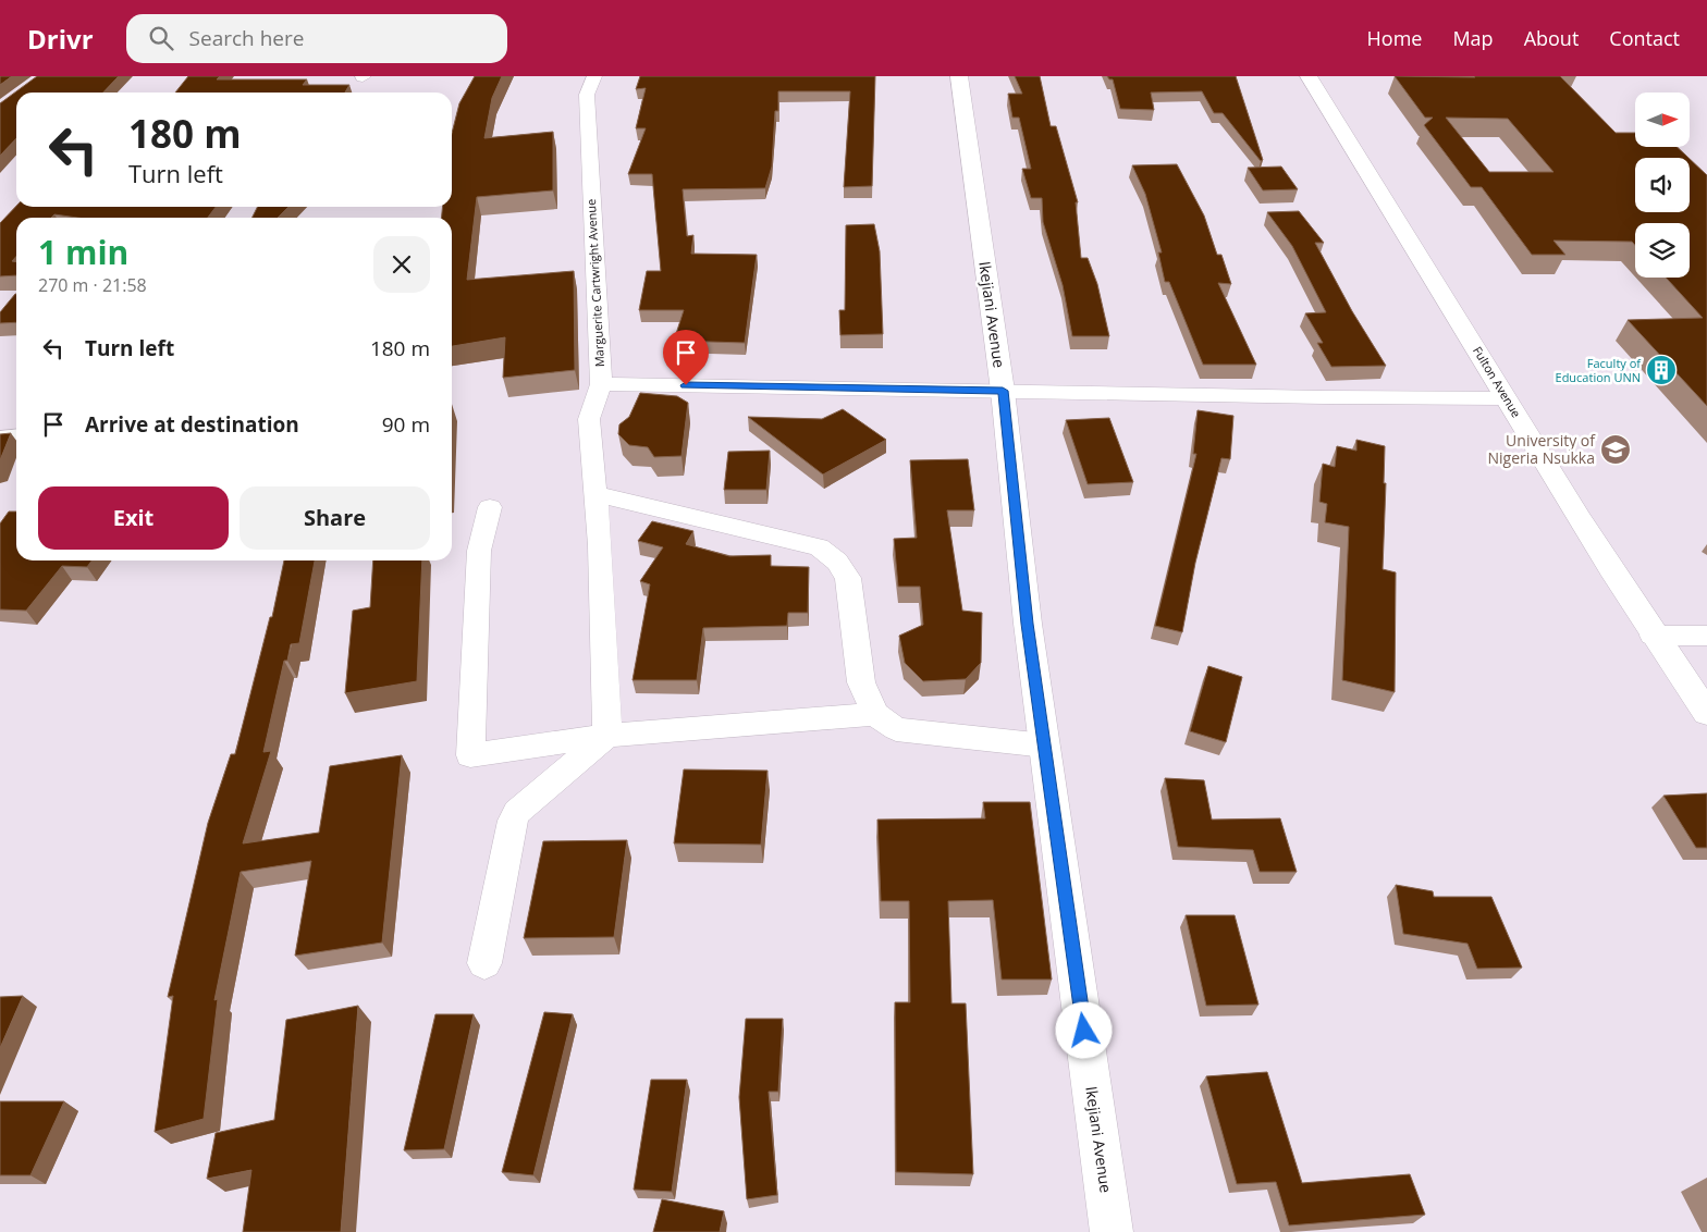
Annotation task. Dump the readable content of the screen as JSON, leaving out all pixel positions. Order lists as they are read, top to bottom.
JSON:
{
  "streets": {
    "street": ["Marguerite Cartwright Avenue", "Ikejiani Avenue", "Fulton Avenue"]
  },
  "crossings": [
    ["Marguerite Cartwright Avenue", "Ikejiani Avenue"],
    ["Marguerite Cartwright Avenue", "Fulton Avenue"]
  ],
  "places": {
    "building": ["Faculty of Education UNN"],
    "school or university": ["University of Nigeria Nsukka"]
  },
  "north": "right",
  "page": {
    "header": "Drivr",
    "search": "Search here",
    "nav": [
      "Home",
      "Map",
      "About",
      "Contact"
    ],
    "turn": ["180 m", "Turn left"],
    "heading": ["1 min", "270 m · 21:58"],
    "list": [
      {
        "name": "Turn left",
        "value": "180 m"
      },
      {
        "name": "Arrive at destination",
        "value": "90 m"
      }
    ],
    "buttons": ["Exit", "Share"]
  }
}
